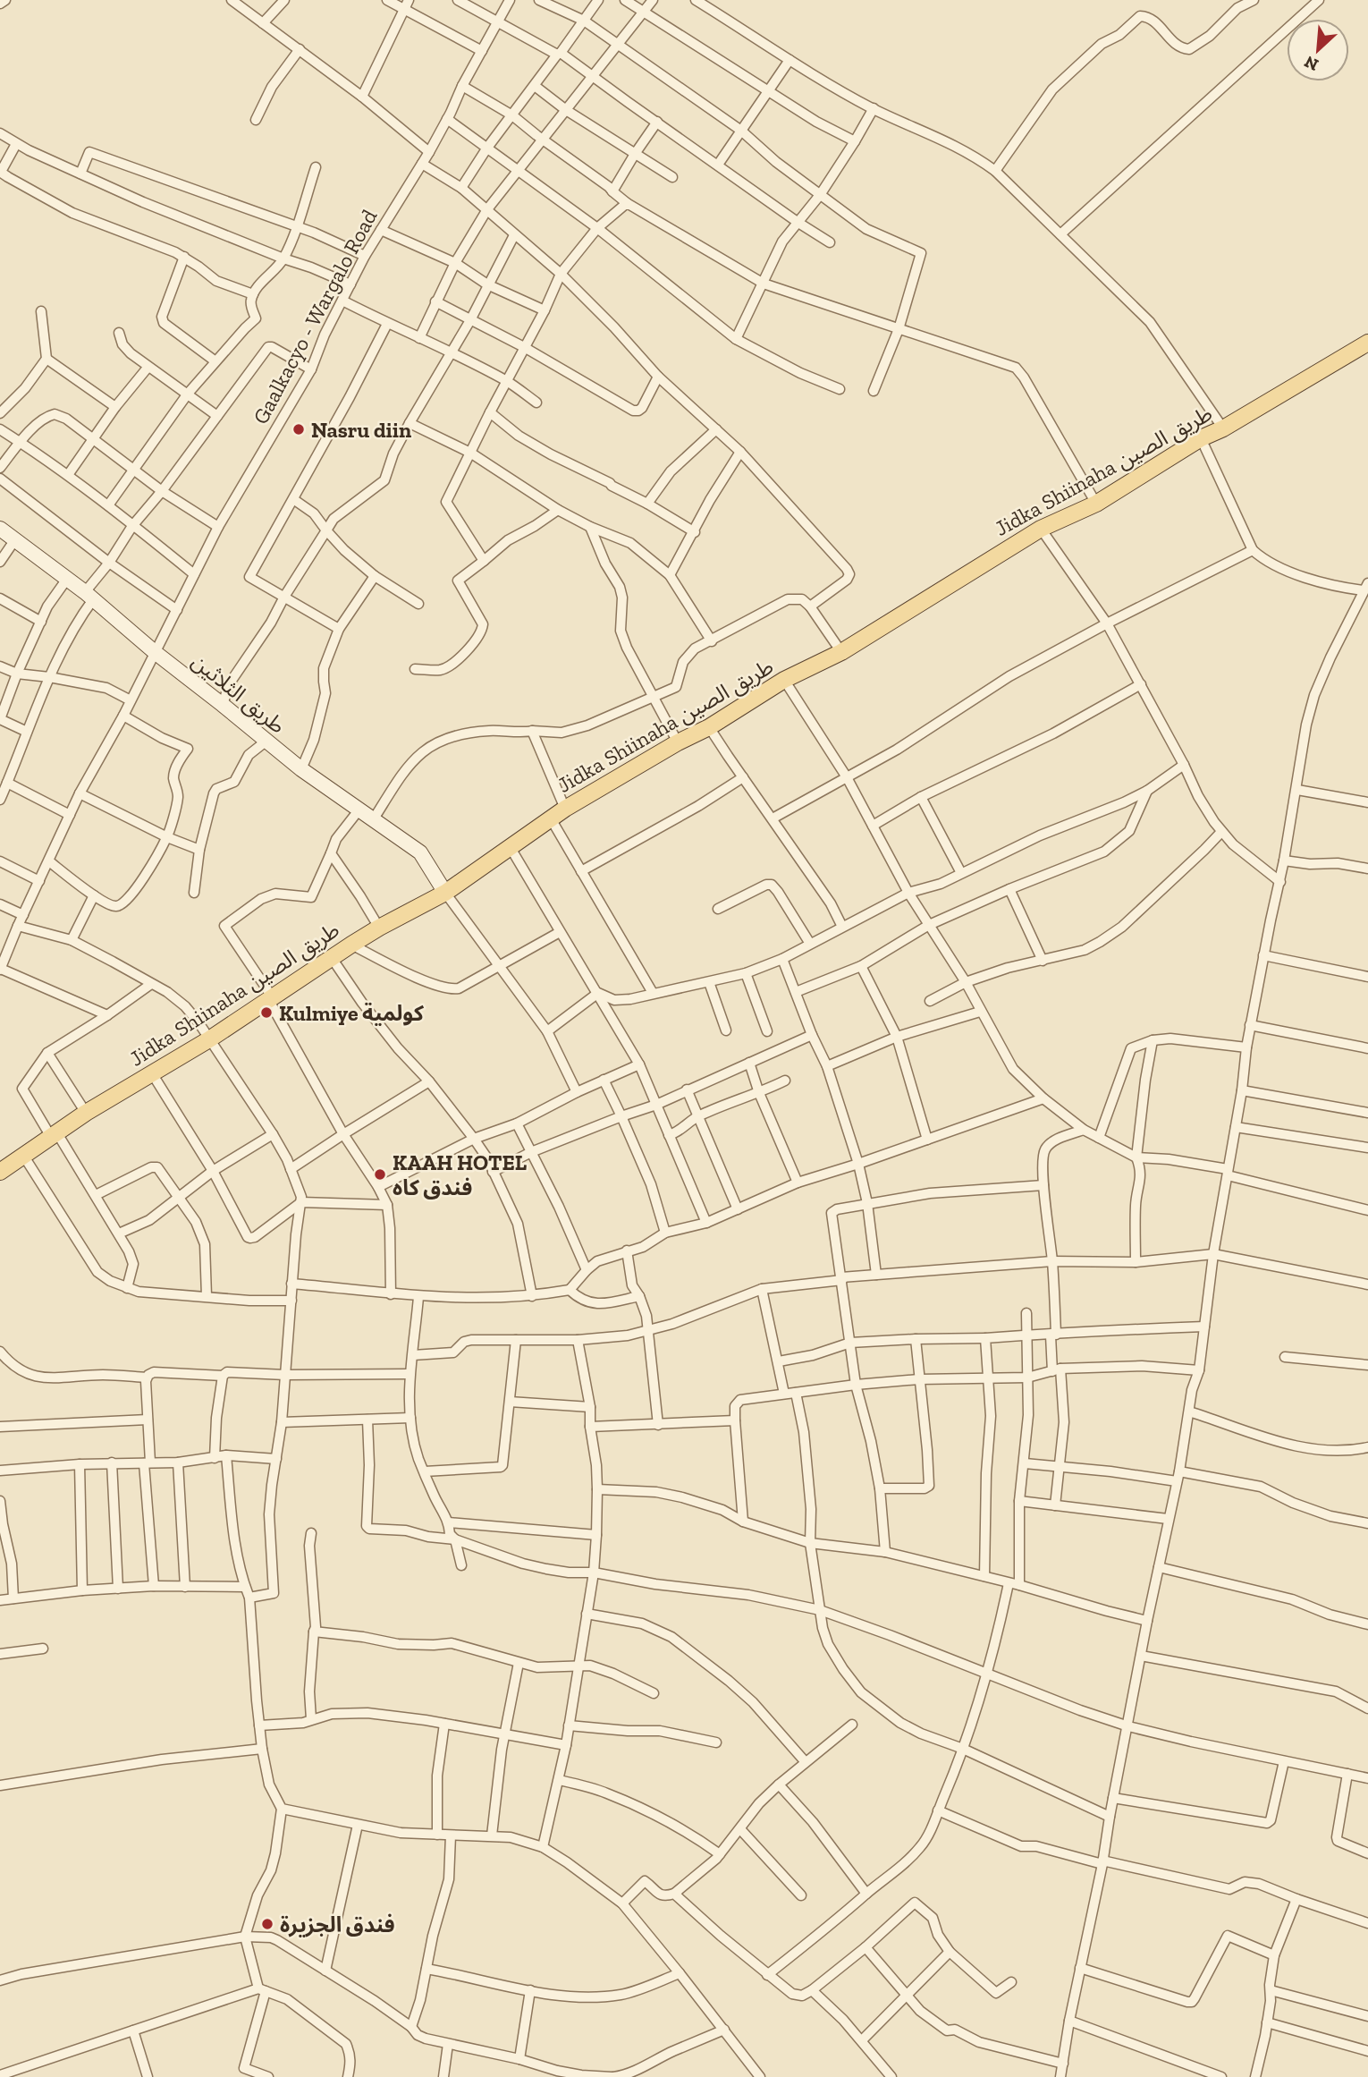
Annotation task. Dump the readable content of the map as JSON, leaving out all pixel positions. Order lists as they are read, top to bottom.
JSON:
{
  "streets": {
    "main road": ["Jidka Shiinaha طريق الصين", "طريق الثلاثين"],
    "street": ["Gaalkacyo - Wargalo Road"]
  },
  "crossings": [
    ["Gaalkacyo - Wargalo Road", "طريق الثلاثين"],
    ["Jidka Shiinaha طريق الصين", "طريق الثلاثين"]
  ],
  "places": [
    "Nasru diin",
    "Kulmiye كولمية",
    "KAAH HOTEL فندق كاه",
    "فندق الجزيرة"
  ],
  "north": "bottom left"
}
